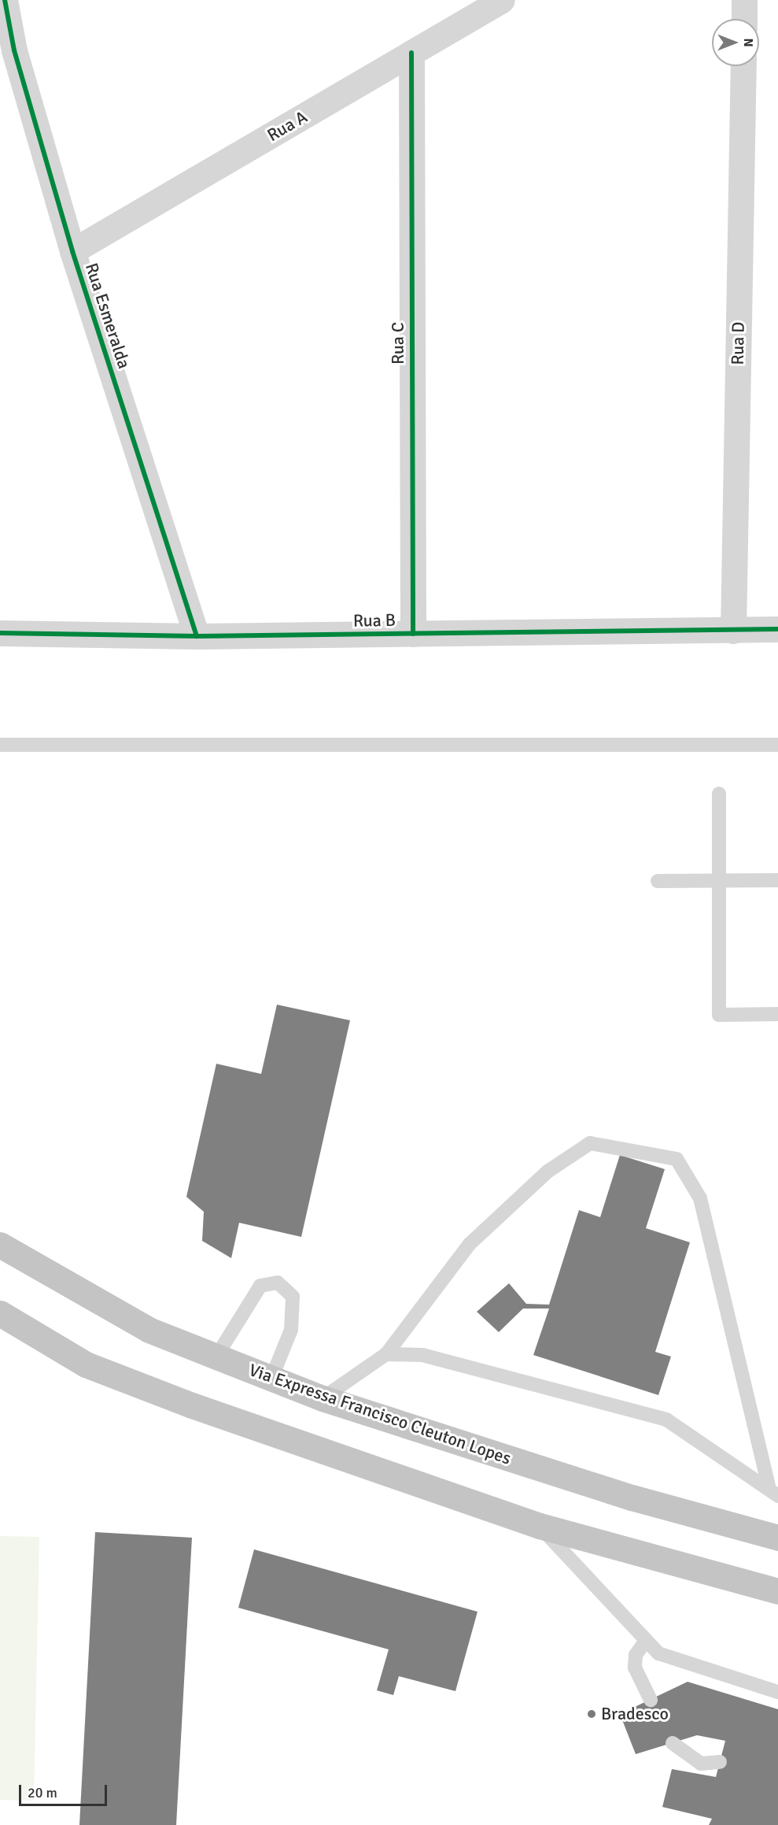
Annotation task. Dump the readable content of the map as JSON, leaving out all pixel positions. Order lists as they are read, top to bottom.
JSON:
{
  "streets": {
    "highway": ["Via Expressa Francisco Cleuton Lopes"],
    "street": [
      "Rua A",
      "Rua Esmeralda",
      "Rua C",
      "Rua D",
      "Rua B"
    ]
  },
  "crossings": [
    ["Rua A", "Rua Esmeralda"],
    ["Rua A", "Rua C"],
    ["Rua Esmeralda", "Rua B"],
    ["Rua C", "Rua B"],
    ["Rua D", "Rua B"]
  ],
  "places": ["Bradesco"],
  "scale_bar": "20 m",
  "north": "right"
}
